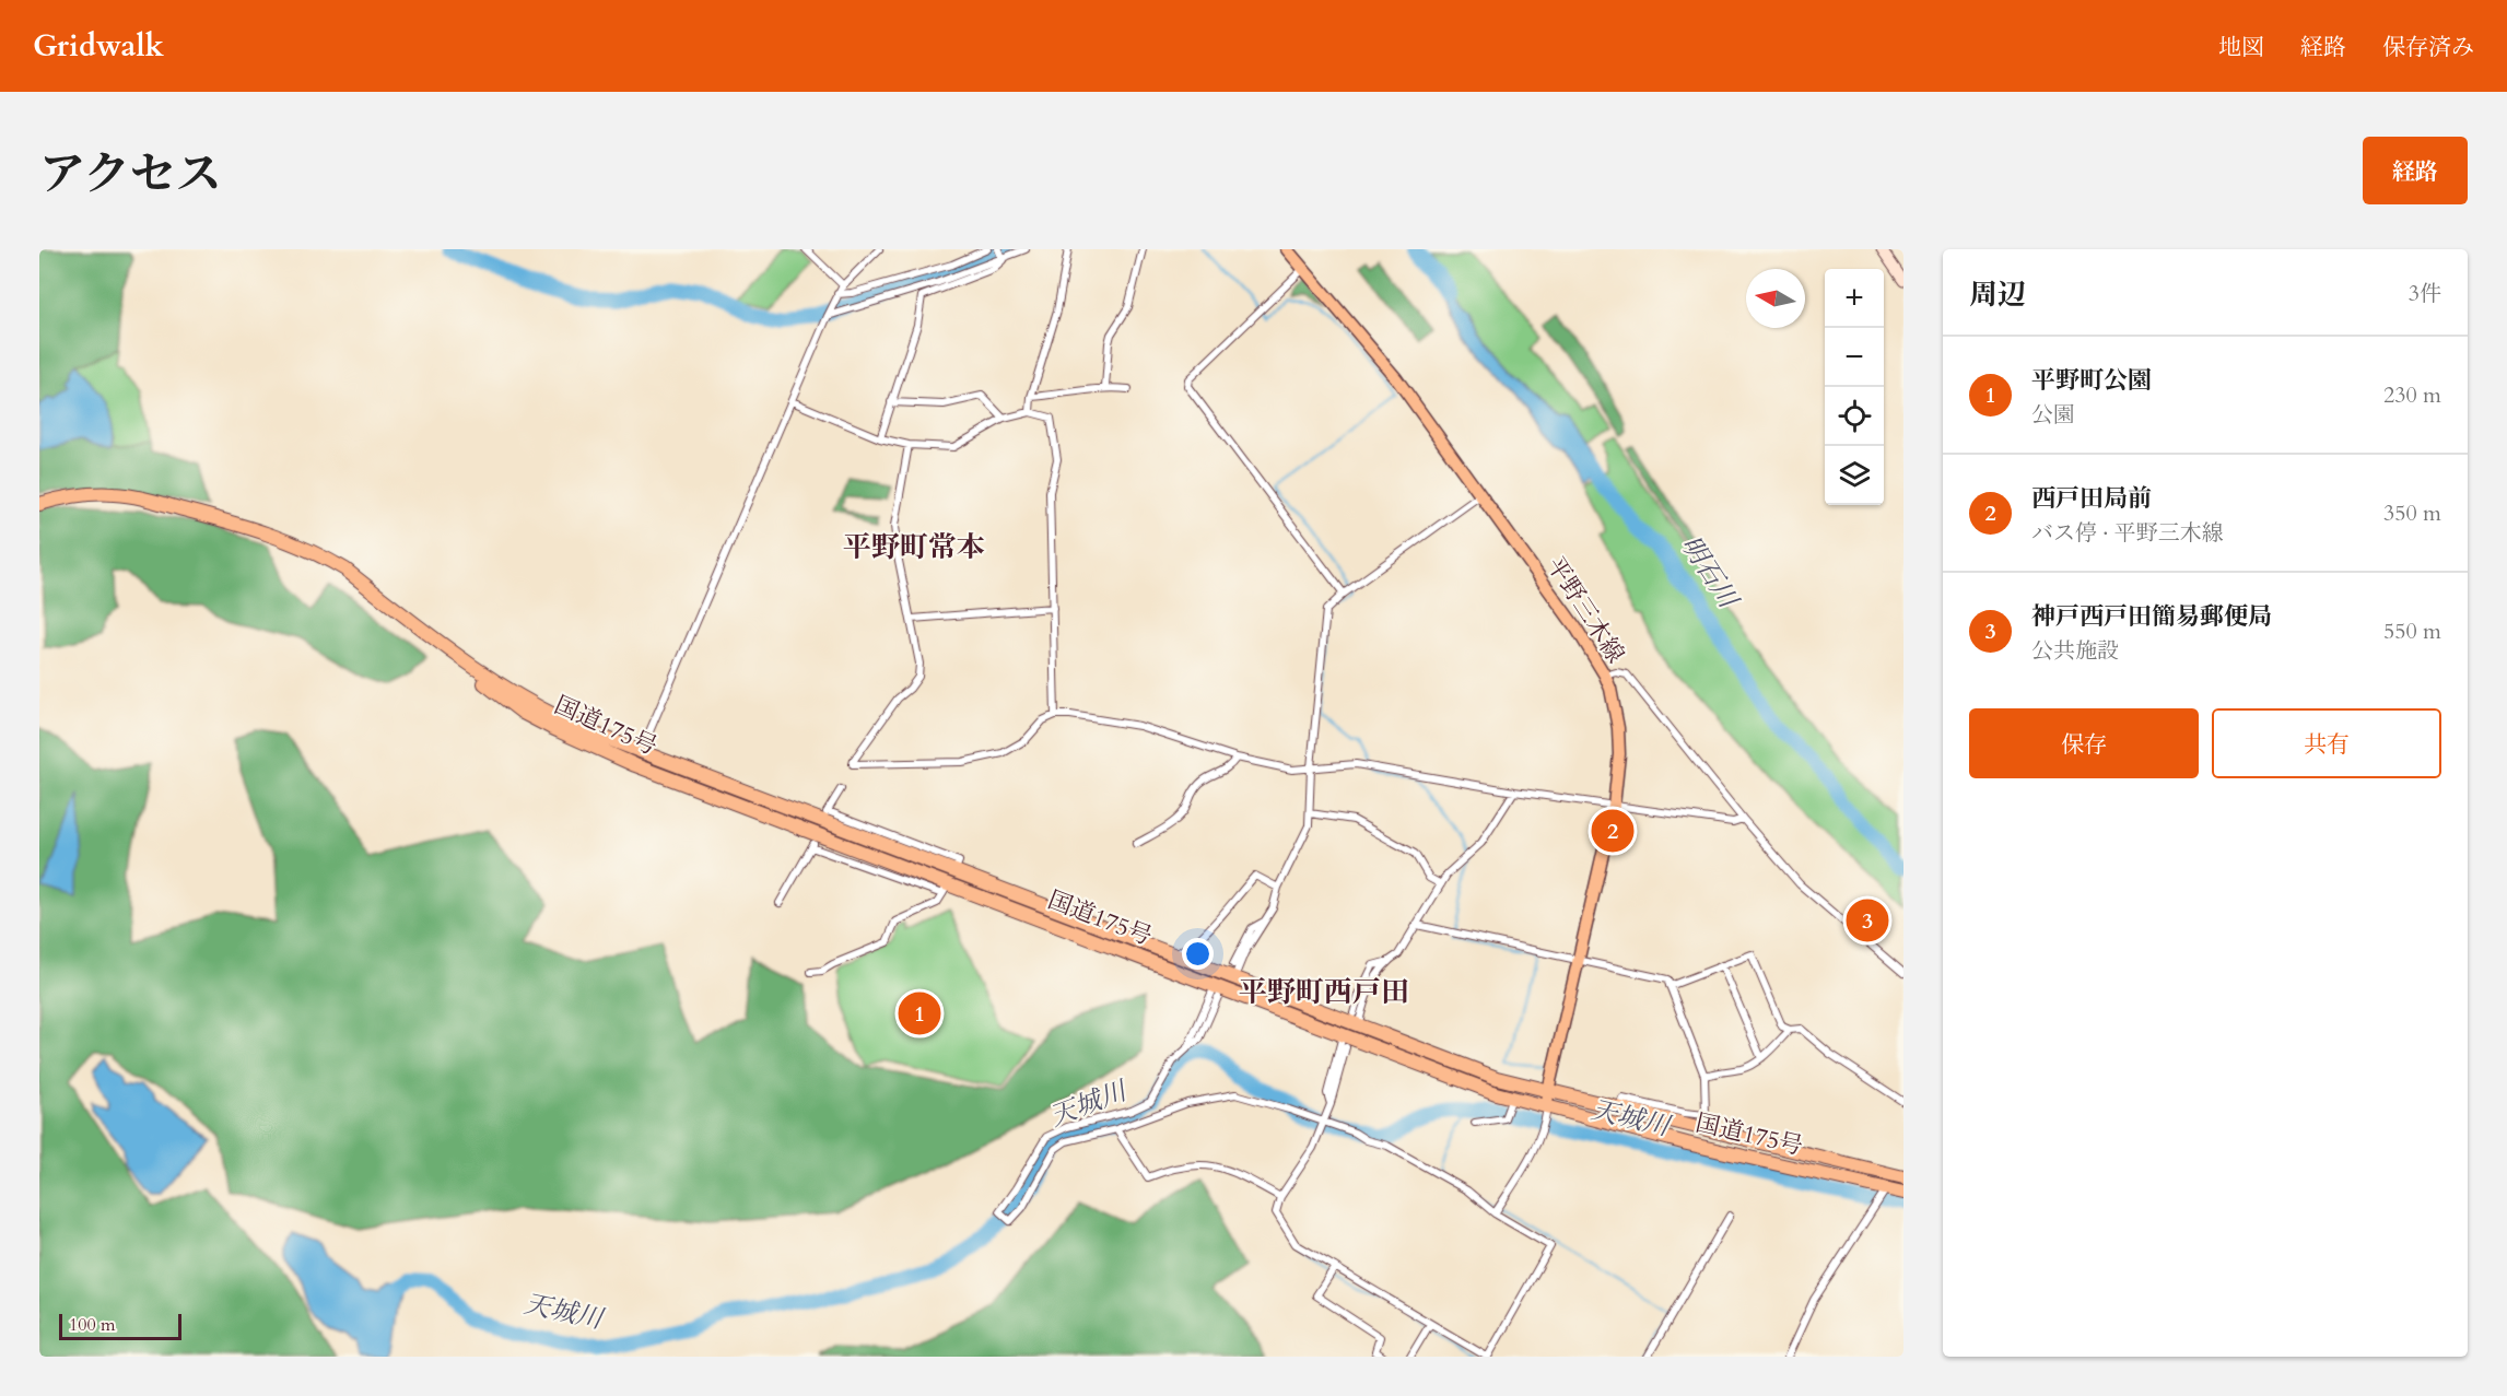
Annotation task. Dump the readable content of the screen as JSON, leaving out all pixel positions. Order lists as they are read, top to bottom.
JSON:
{
  "streets": {
    "highway": ["国道175号"],
    "main road": ["平野三木線"]
  },
  "crossings": [
    ["平野三木線", "国道175号"]
  ],
  "districts": ["平野町常本", "平野町西戸田"],
  "water": ["明石川", "天城川"],
  "scale_bar": "100 m",
  "north": "left",
  "page": {
    "header": "Gridwalk",
    "nav": ["地図", "経路", "保存済み"],
    "title": "アクセス",
    "buttons": [
      "経路",
      ["保存", "共有"]
    ],
    "heading": ["周辺", "3件"],
    "map_buttons": ["+", "−"],
    "list": [
      {
        "mark": "1",
        "name": "平野町公園",
        "note": "公園",
        "value": "230 m"
      },
      {
        "mark": "2",
        "name": "西戸田局前",
        "note": "バス停 · 平野三木線",
        "value": "350 m"
      },
      {
        "mark": "3",
        "name": "神戸西戸田簡易郵便局",
        "note": "公共施設",
        "value": "550 m"
      }
    ],
    "pins": ["2", "3", "1"],
    "scale": "100 m"
  }
}
